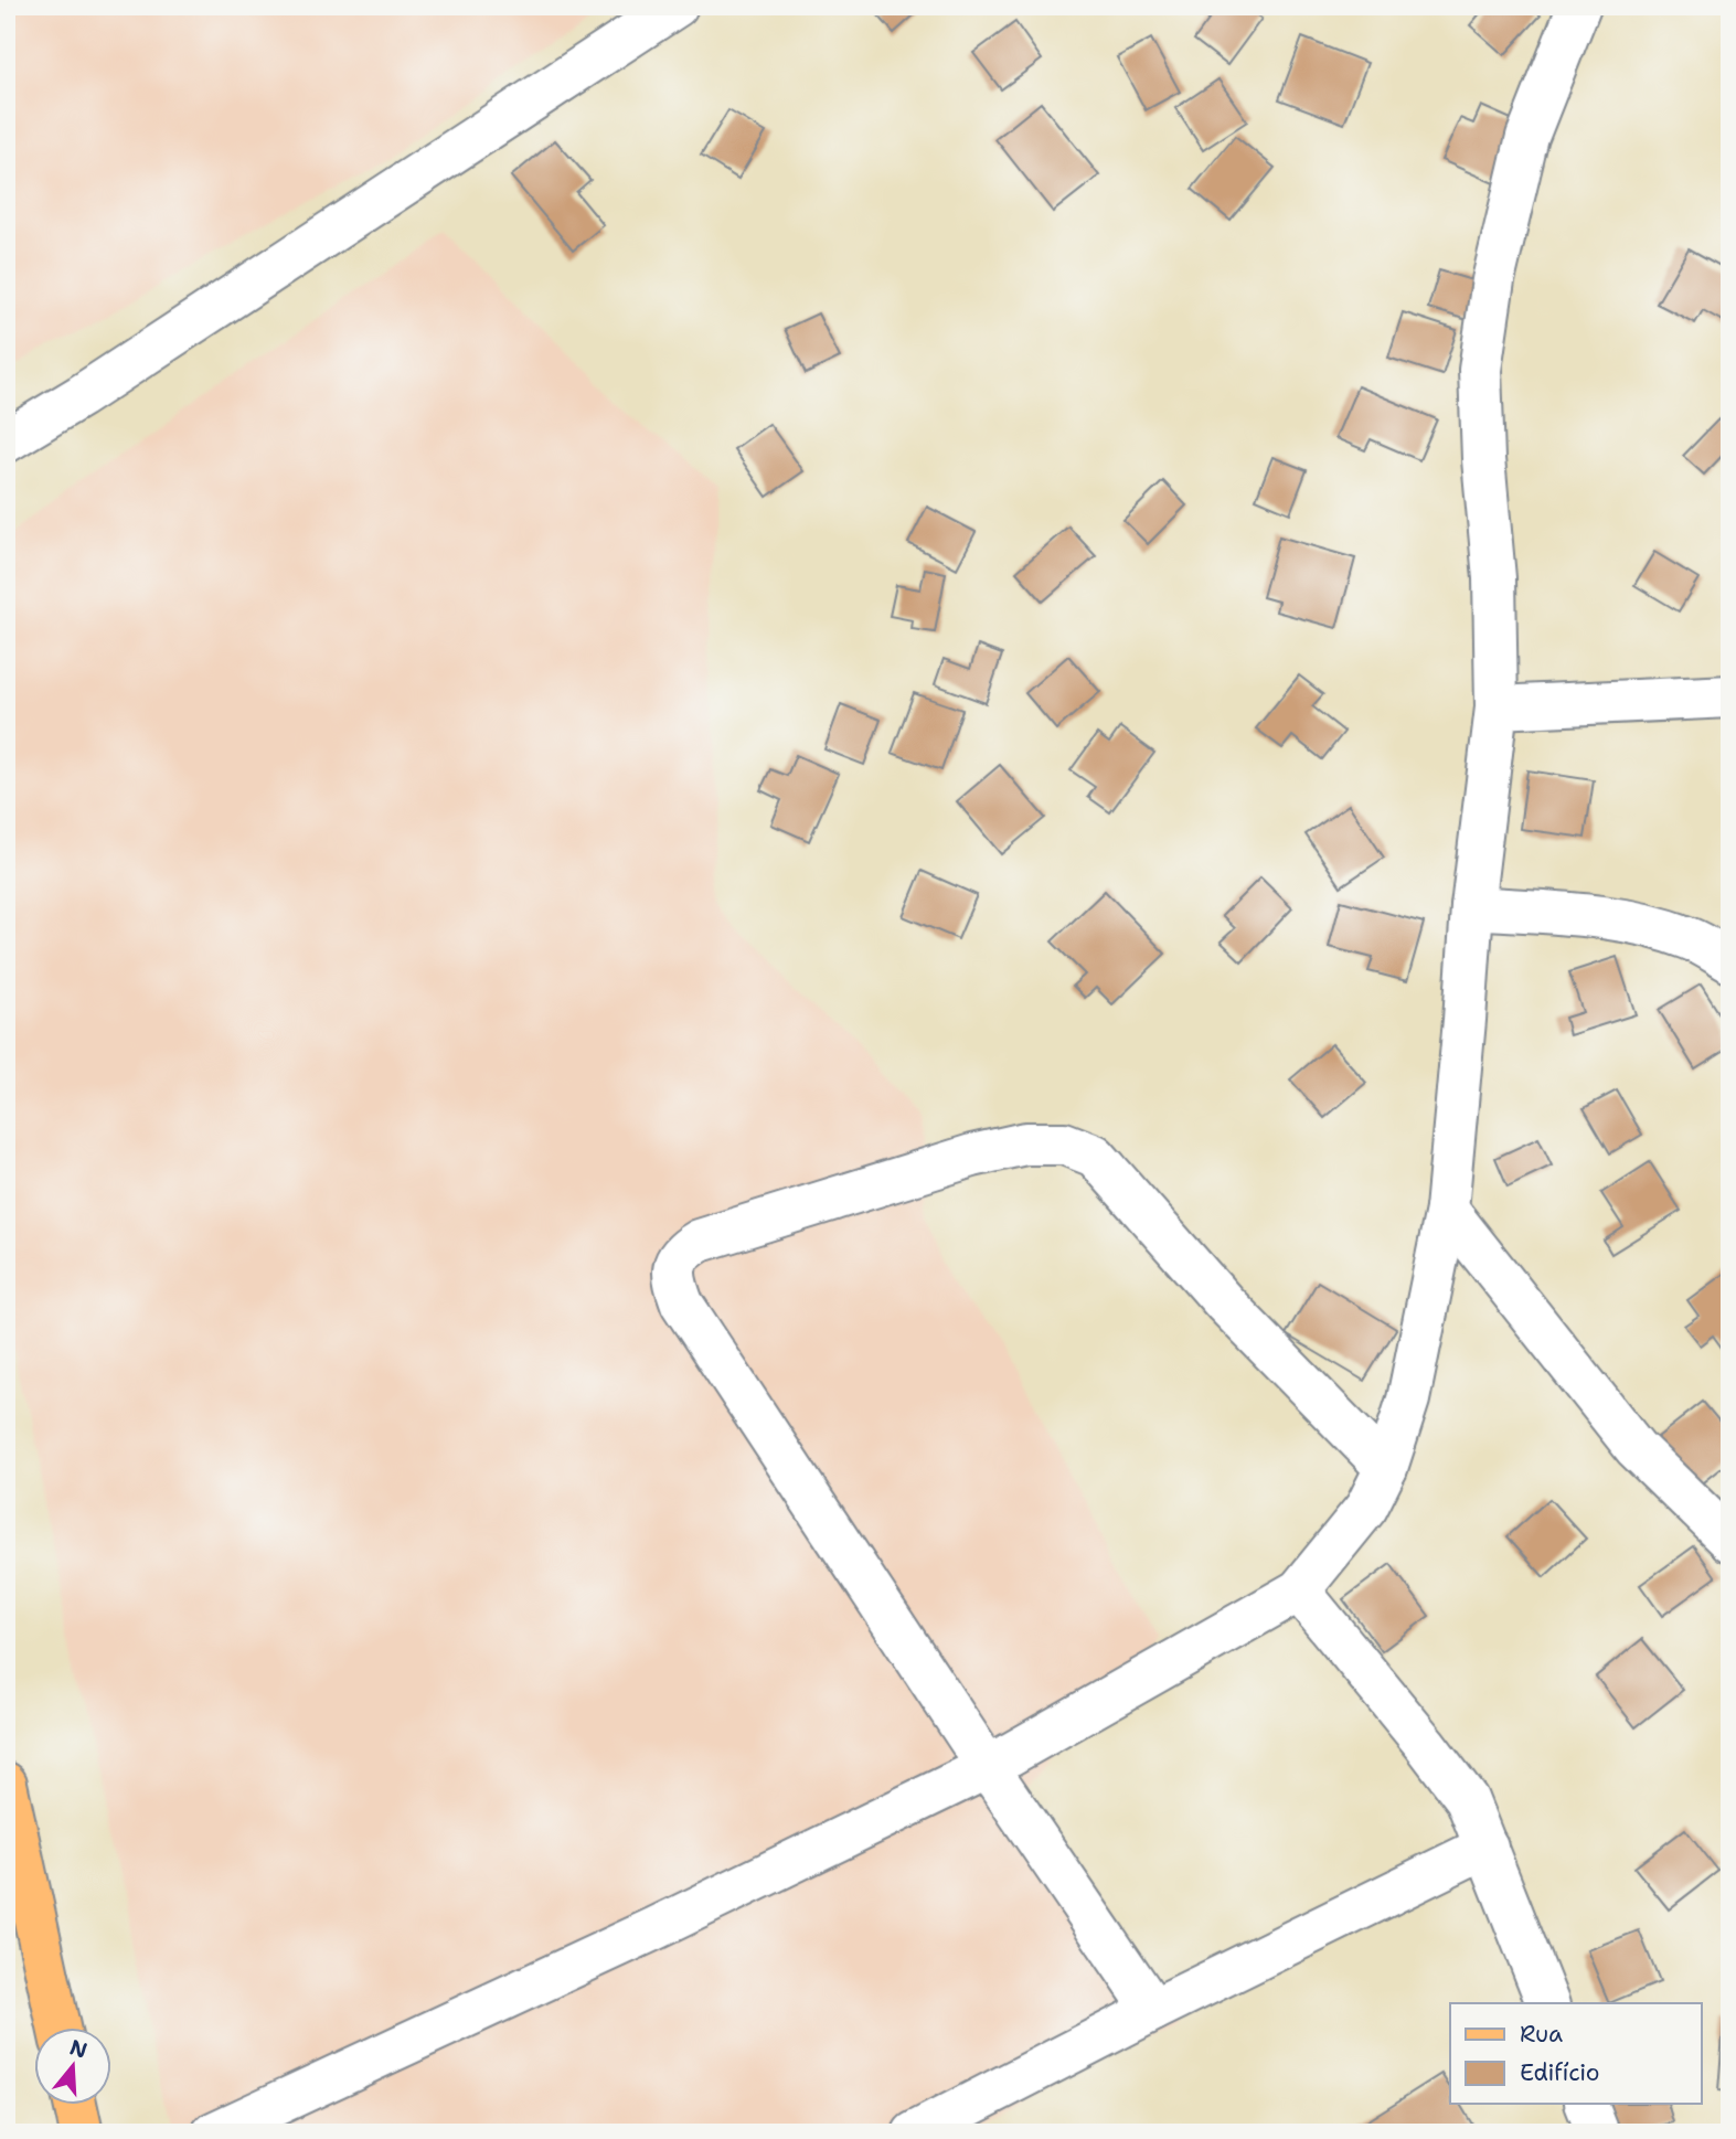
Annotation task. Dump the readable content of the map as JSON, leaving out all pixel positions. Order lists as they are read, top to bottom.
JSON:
{
  "legend": ["Rua", "Edifício"],
  "north": "top"
}
